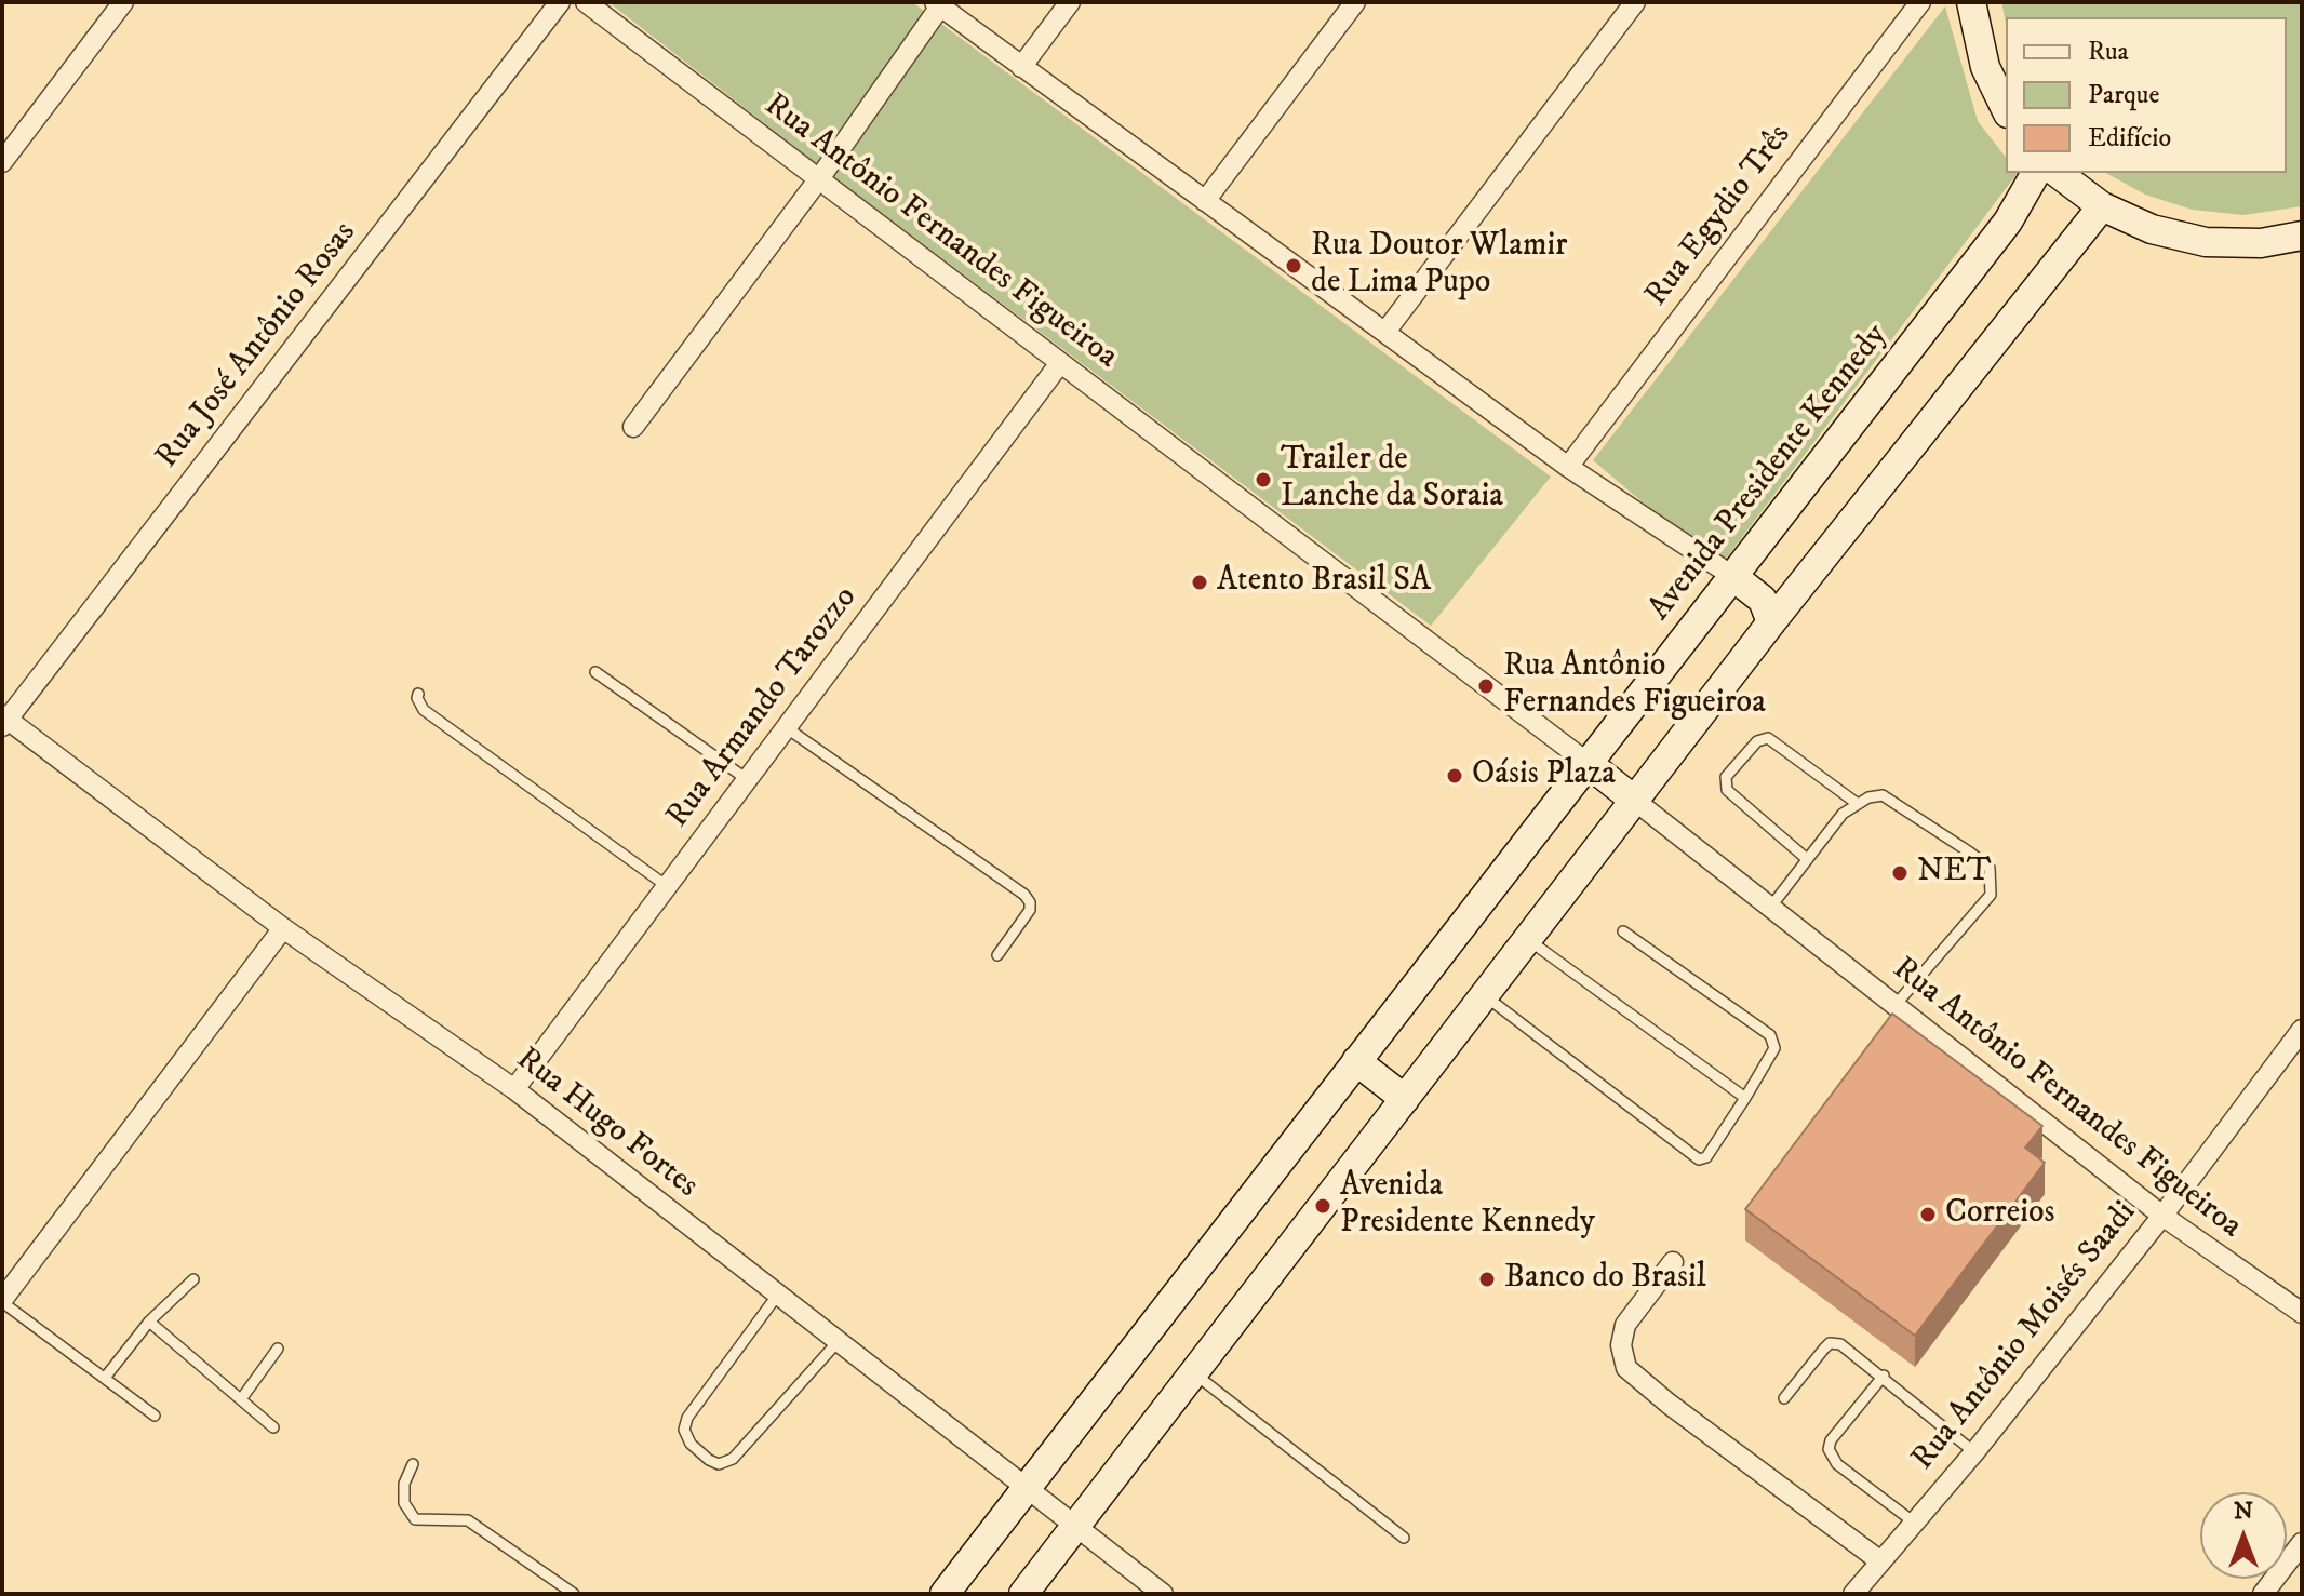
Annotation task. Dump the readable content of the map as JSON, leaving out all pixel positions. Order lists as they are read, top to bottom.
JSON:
{
  "streets": {
    "main road": ["Avenida Presidente Kennedy"],
    "street": [
      "Rua Egydio Três",
      "Rua Antônio Fernandes Figueiroa",
      "Rua José Antônio Rosas",
      "Rua Armando Tarozzo",
      "Rua Hugo Fortes",
      "Rua Antônio Moisés Saadi"
    ]
  },
  "crossings": [
    ["Rua Antônio Fernandes Figueiroa", "Avenida Presidente Kennedy"],
    ["Rua Antônio Fernandes Figueiroa", "Rua Armando Tarozzo"],
    ["Rua Antônio Fernandes Figueiroa", "Rua Antônio Moisés Saadi"],
    ["Rua José Antônio Rosas", "Rua Hugo Fortes"],
    ["Avenida Presidente Kennedy", "Rua Hugo Fortes"],
    ["Rua Armando Tarozzo", "Rua Hugo Fortes"]
  ],
  "places": [
    "Rua Doutor Wlamir de Lima Pupo",
    "Trailer de Lanche da Soraia",
    "Atento Brasil SA",
    "Rua Antônio Fernandes Figueiroa",
    "Oásis Plaza",
    "NET",
    "Avenida Presidente Kennedy",
    "Correios",
    "Banco do Brasil"
  ],
  "legend": ["Rua", "Parque", "Edifício"],
  "north": "top"
}
